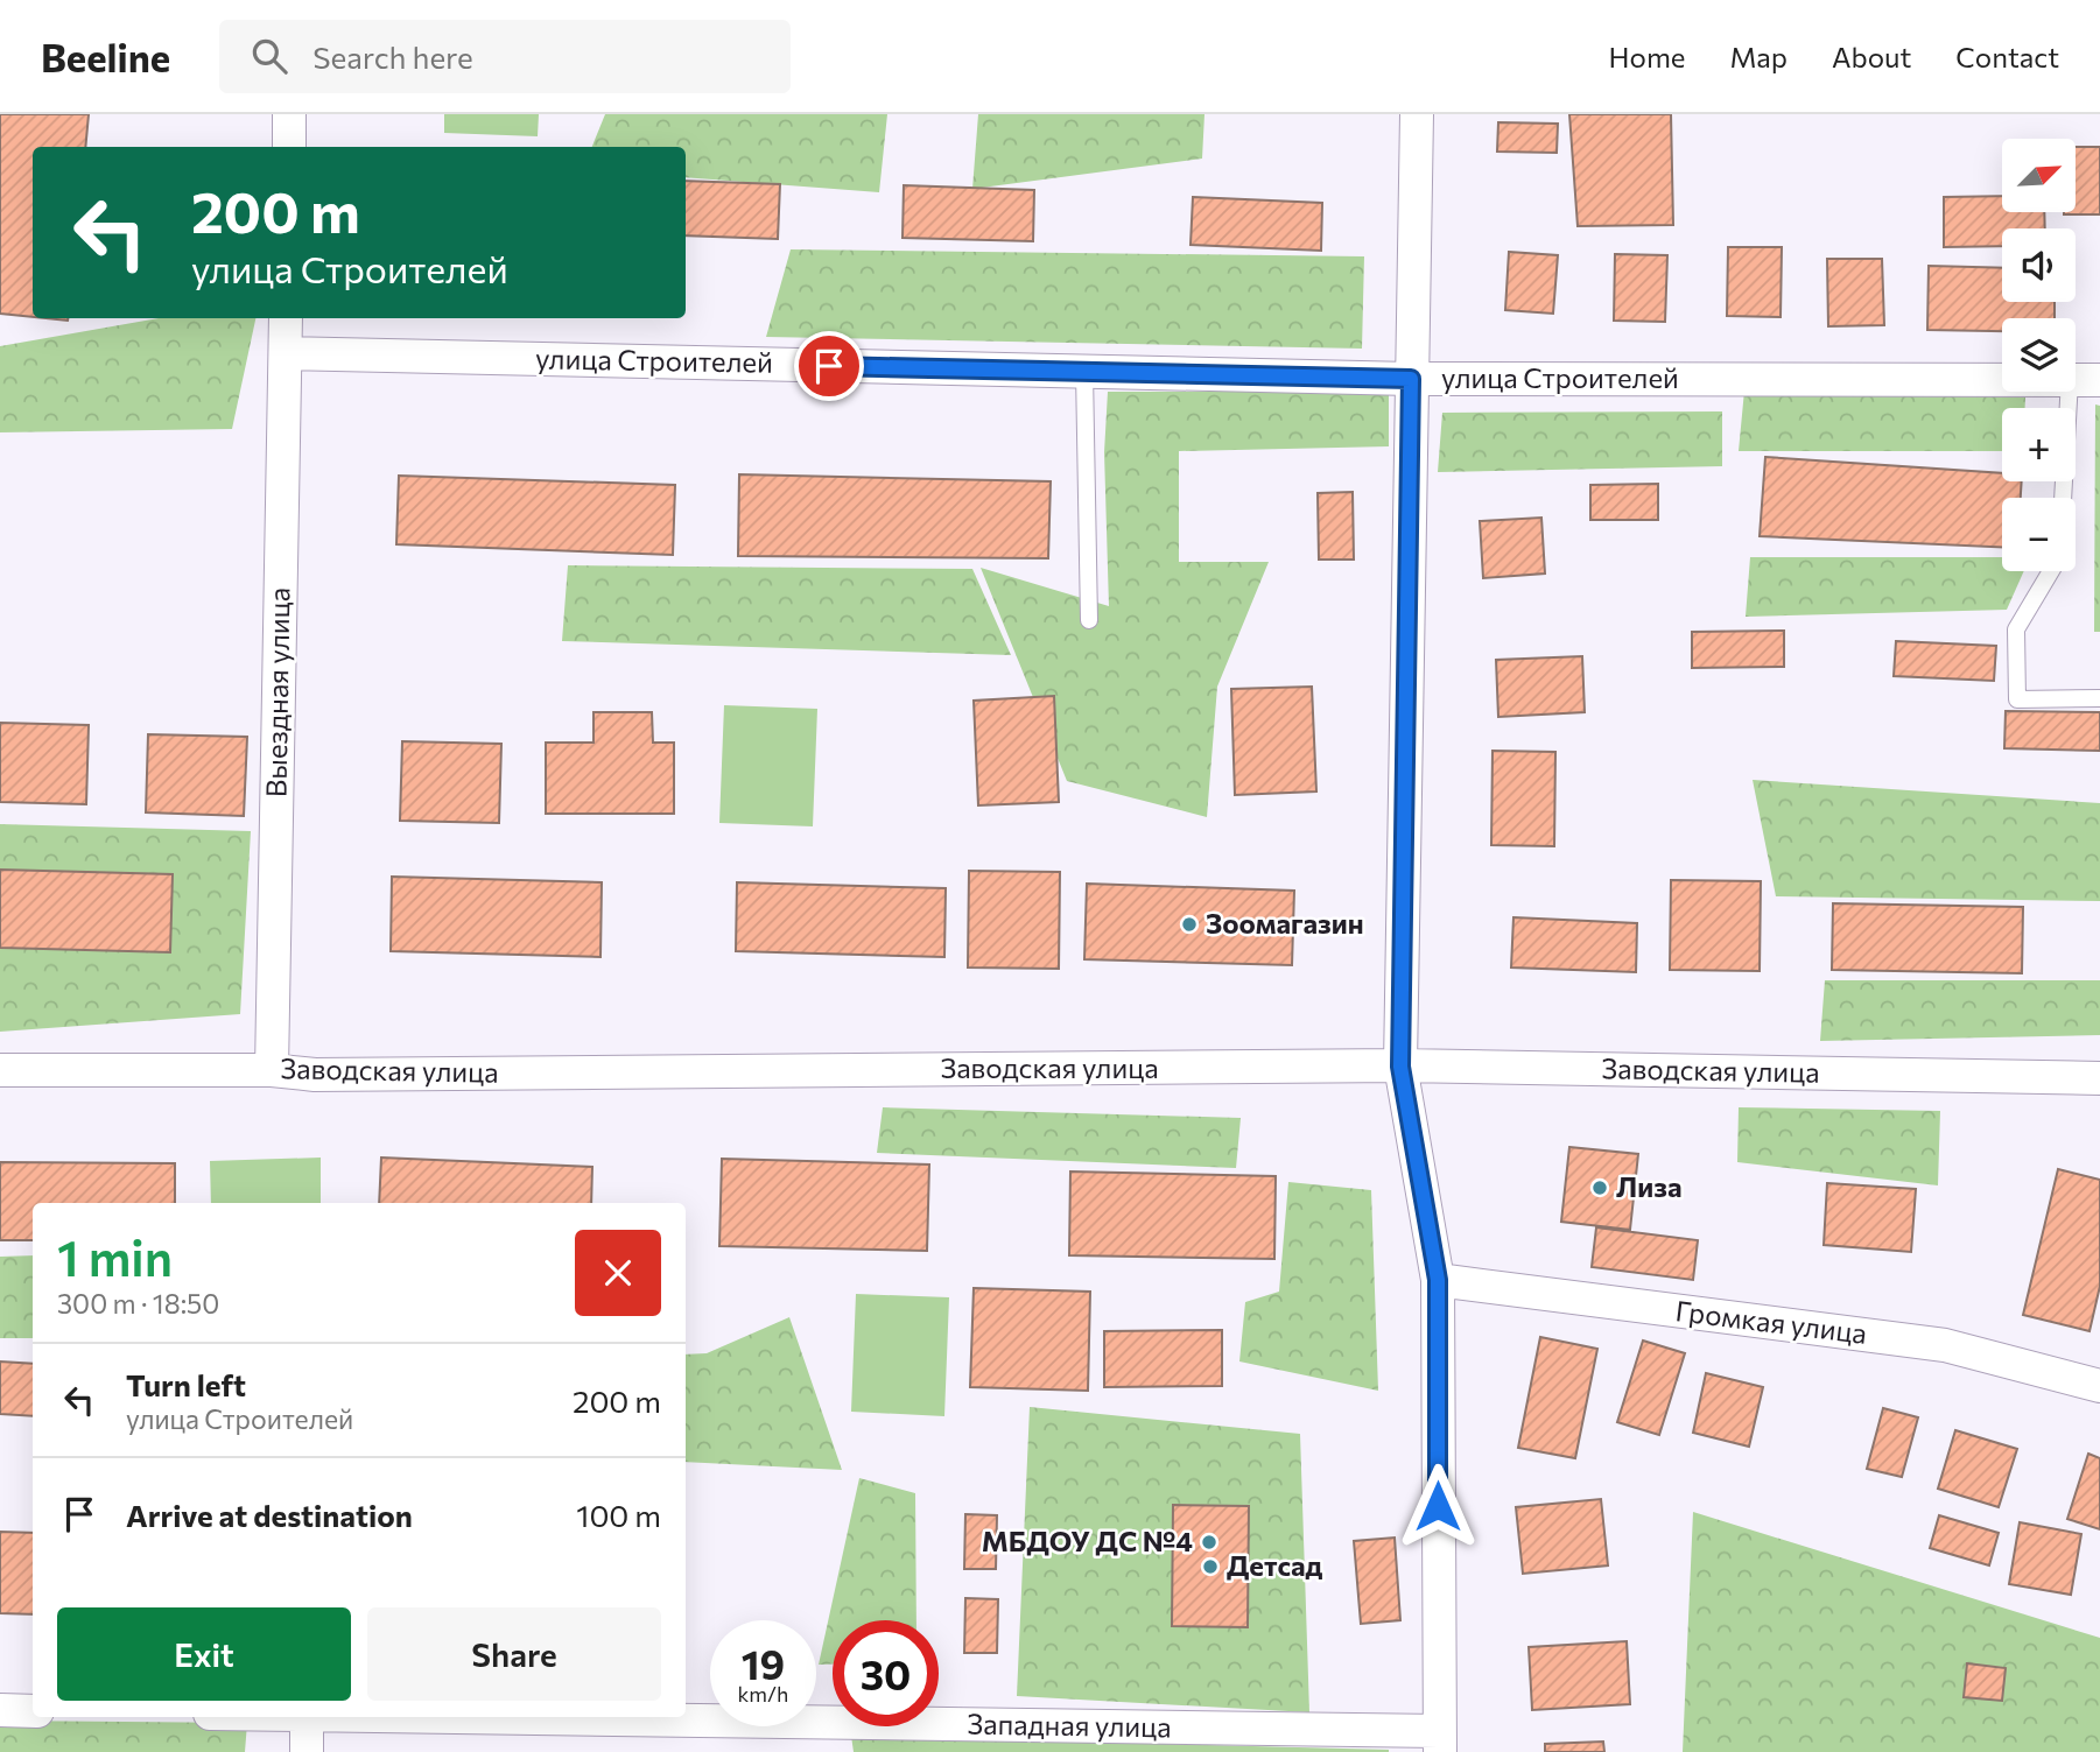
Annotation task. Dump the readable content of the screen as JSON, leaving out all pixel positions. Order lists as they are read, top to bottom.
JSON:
{
  "streets": {
    "street": [
      "улица Строителей",
      "Выездная улица",
      "Заводская улица",
      "Громкая улица",
      "Западная улица"
    ]
  },
  "crossings": [
    ["улица Строителей", "Выездная улица"],
    ["Выездная улица", "Заводская улица"]
  ],
  "places": [
    "Зоомагазин",
    "Лиза",
    "МБДОУ ДС №4",
    "Детсад"
  ],
  "north": "top right",
  "page": {
    "header": "Beeline",
    "search": "Search here",
    "nav": [
      "Home",
      "Map",
      "About",
      "Contact"
    ],
    "map_buttons": ["+", "−"],
    "turn": ["200 m", "улица Строителей"],
    "heading": ["1 min", "300 m · 18:50"],
    "list": [
      {
        "name": "Turn left",
        "note": "улица Строителей",
        "value": "200 m"
      },
      {
        "name": "Arrive at destination",
        "value": "100 m"
      }
    ],
    "buttons": ["Exit", "Share"],
    "speed": "19 km/h",
    "limit": "30"
  }
}
